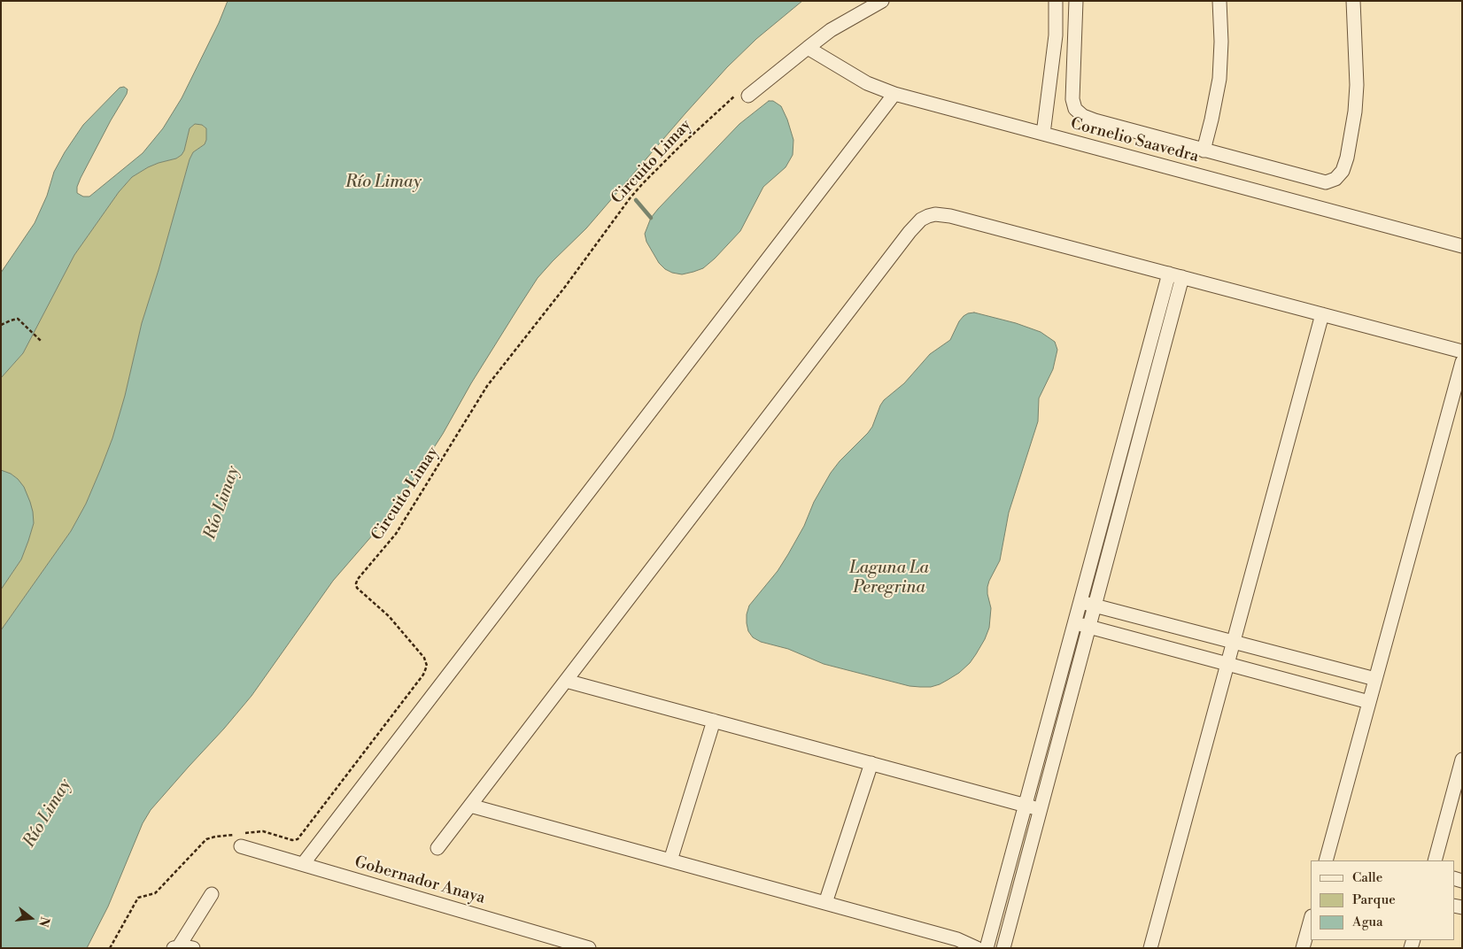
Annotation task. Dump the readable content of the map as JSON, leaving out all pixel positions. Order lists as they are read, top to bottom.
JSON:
{
  "streets": {
    "street": ["Cornelio Saavedra", "Gobernador Anaya"],
    "path": ["Circuito Limay"]
  },
  "water": ["Río Limay", "Laguna La Peregrina"],
  "legend": ["Calle", "Parque", "Agua"],
  "north": "right"
}
